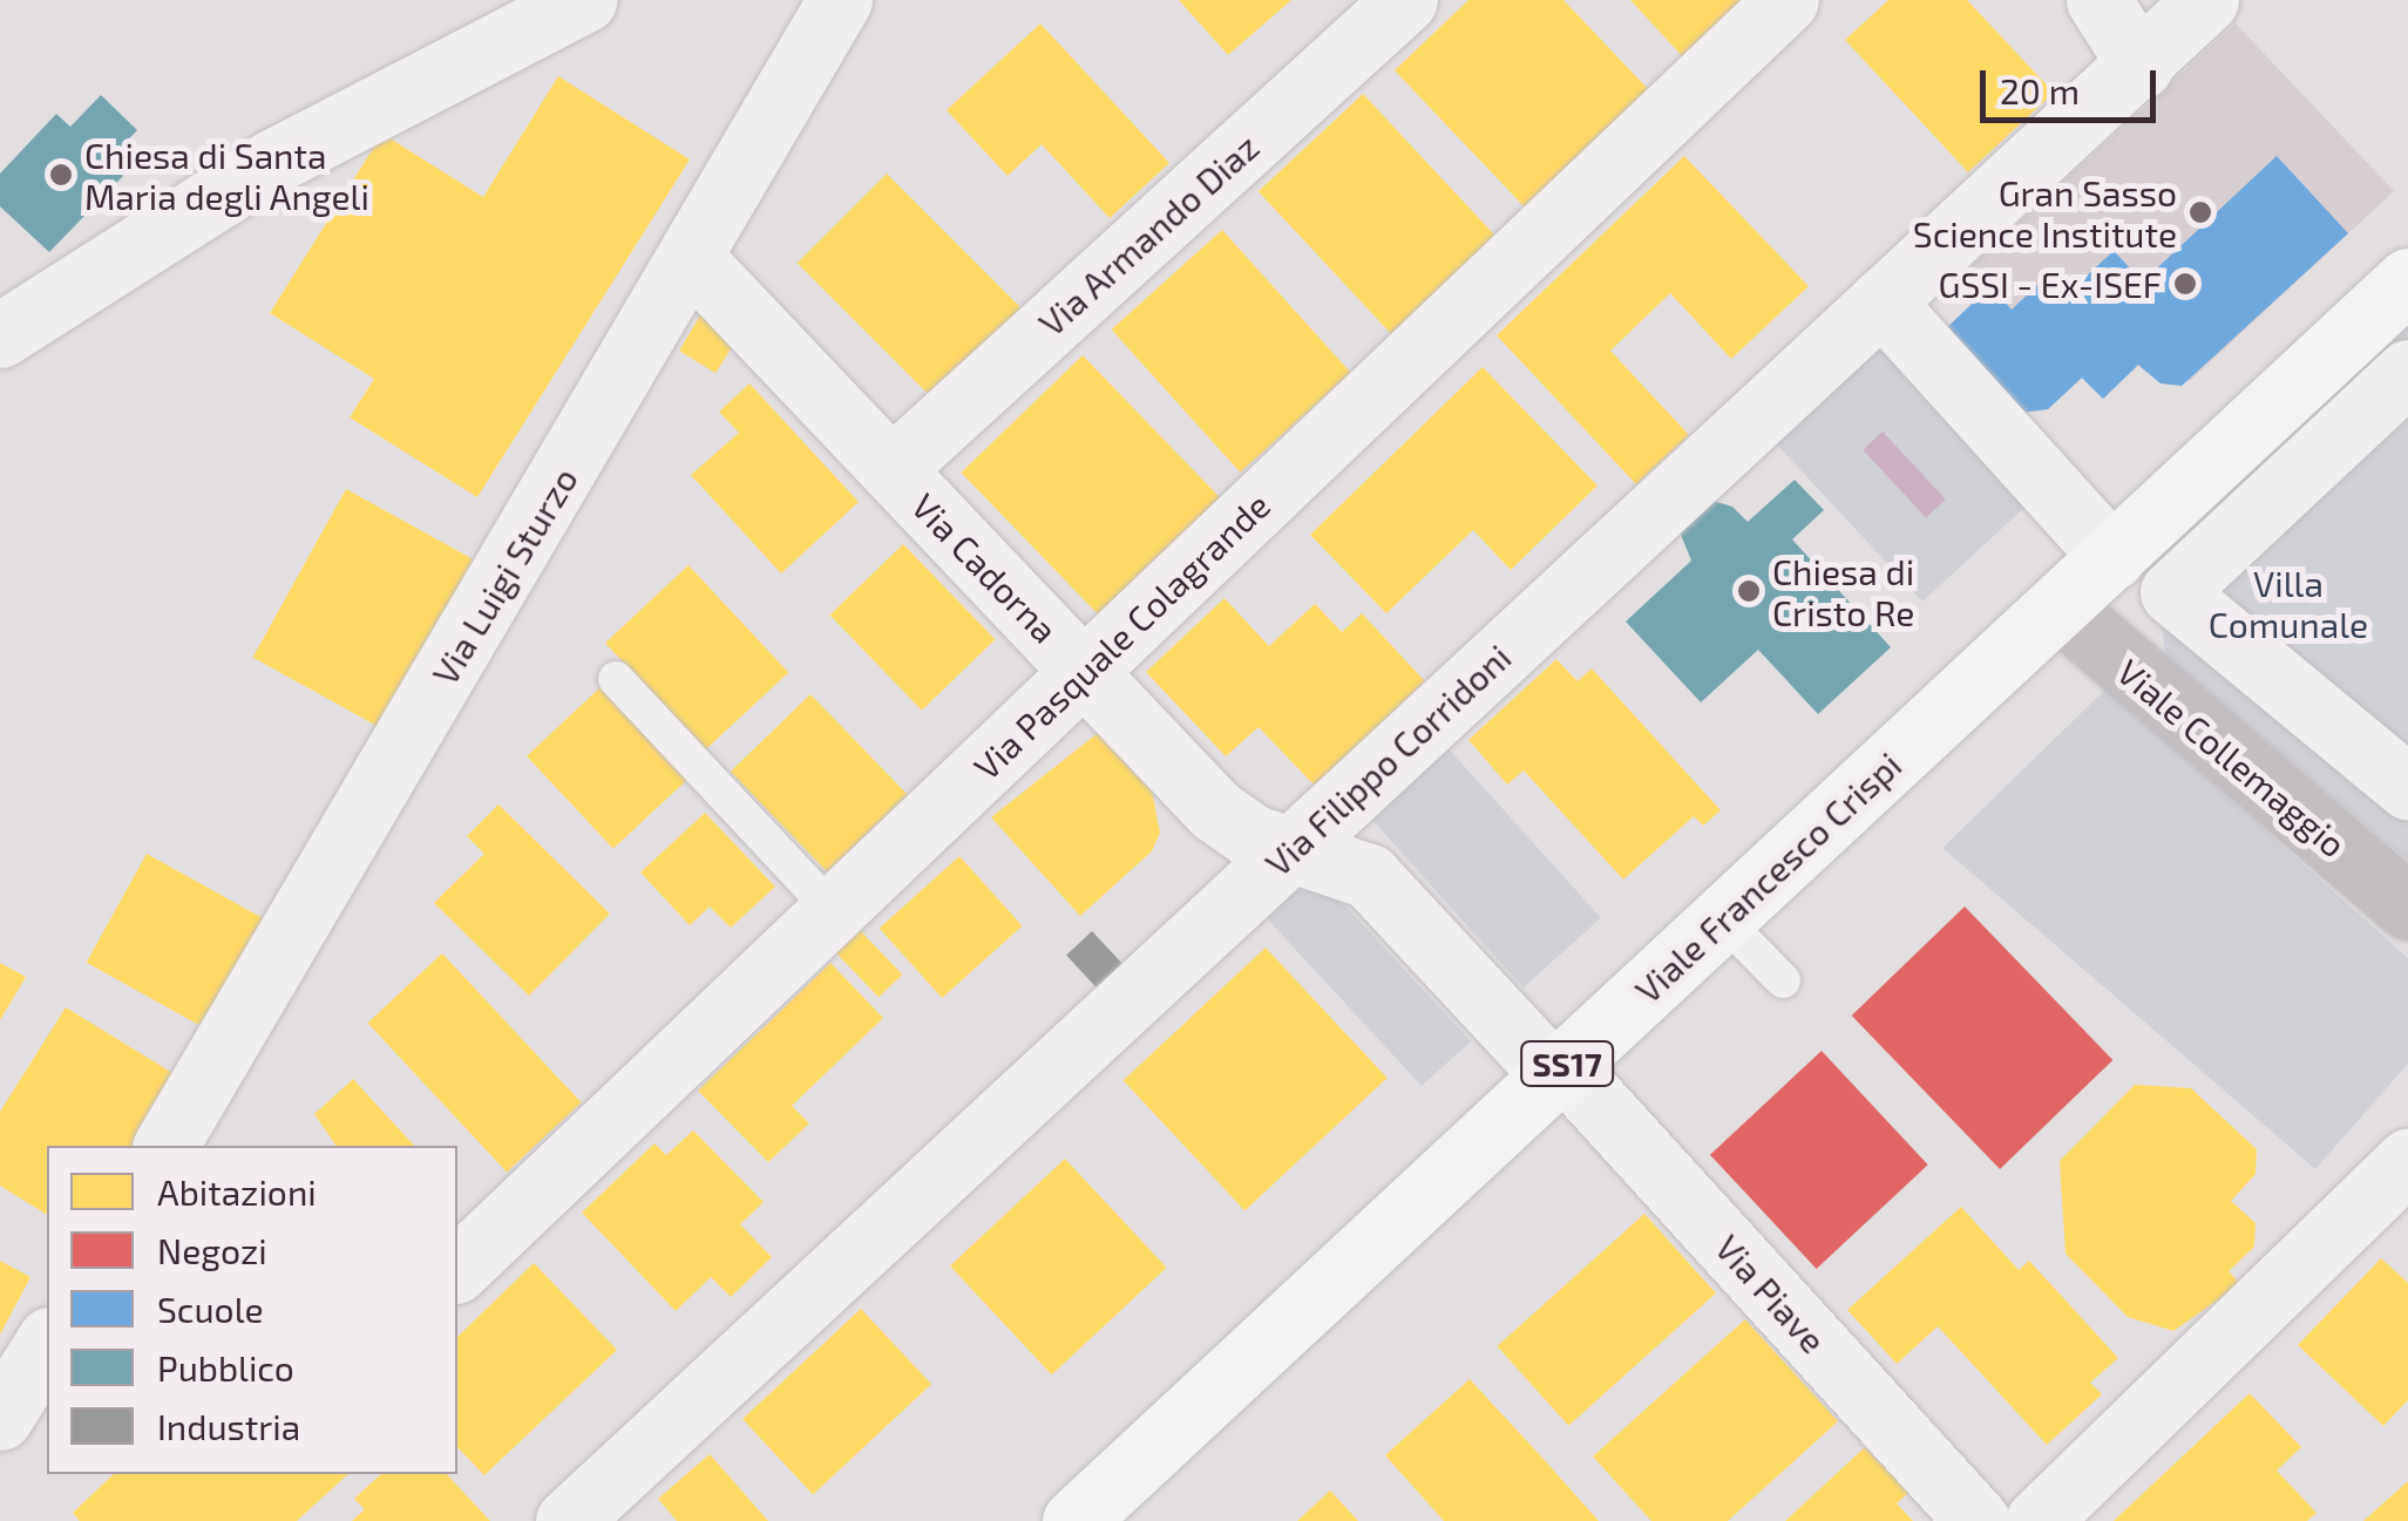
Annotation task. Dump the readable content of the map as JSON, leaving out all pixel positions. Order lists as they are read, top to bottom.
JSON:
{
  "streets": {
    "main road": ["Viale Collemaggio", "Viale Francesco Crispi", "SS17"],
    "street": [
      "Via Armando Diaz",
      "Via Cadorna",
      "Via Luigi Sturzo",
      "Via Pasquale Colagrande",
      "Via Filippo Corridoni",
      "Via Piave"
    ]
  },
  "crossings": [
    ["Via Armando Diaz", "Via Cadorna"],
    ["Via Cadorna", "Via Luigi Sturzo"],
    ["Via Cadorna", "Via Pasquale Colagrande"],
    ["Via Cadorna", "Via Filippo Corridoni"],
    ["Via Cadorna", "Viale Francesco Crispi"],
    ["Via Cadorna", "Via Piave"],
    ["Viale Collemaggio", "Viale Francesco Crispi"],
    ["Viale Francesco Crispi", "Via Piave"]
  ],
  "parks": ["Villa Comunale"],
  "places": [
    "Chiesa di Santa Maria degli Angeli",
    "Gran Sasso Science Institute",
    "GSSI - Ex-ISEF",
    "Chiesa di Cristo Re"
  ],
  "legend": [
    "Abitazioni",
    "Negozi",
    "Scuole",
    "Pubblico",
    "Industria"
  ],
  "scale_bar": "20 m"
}
